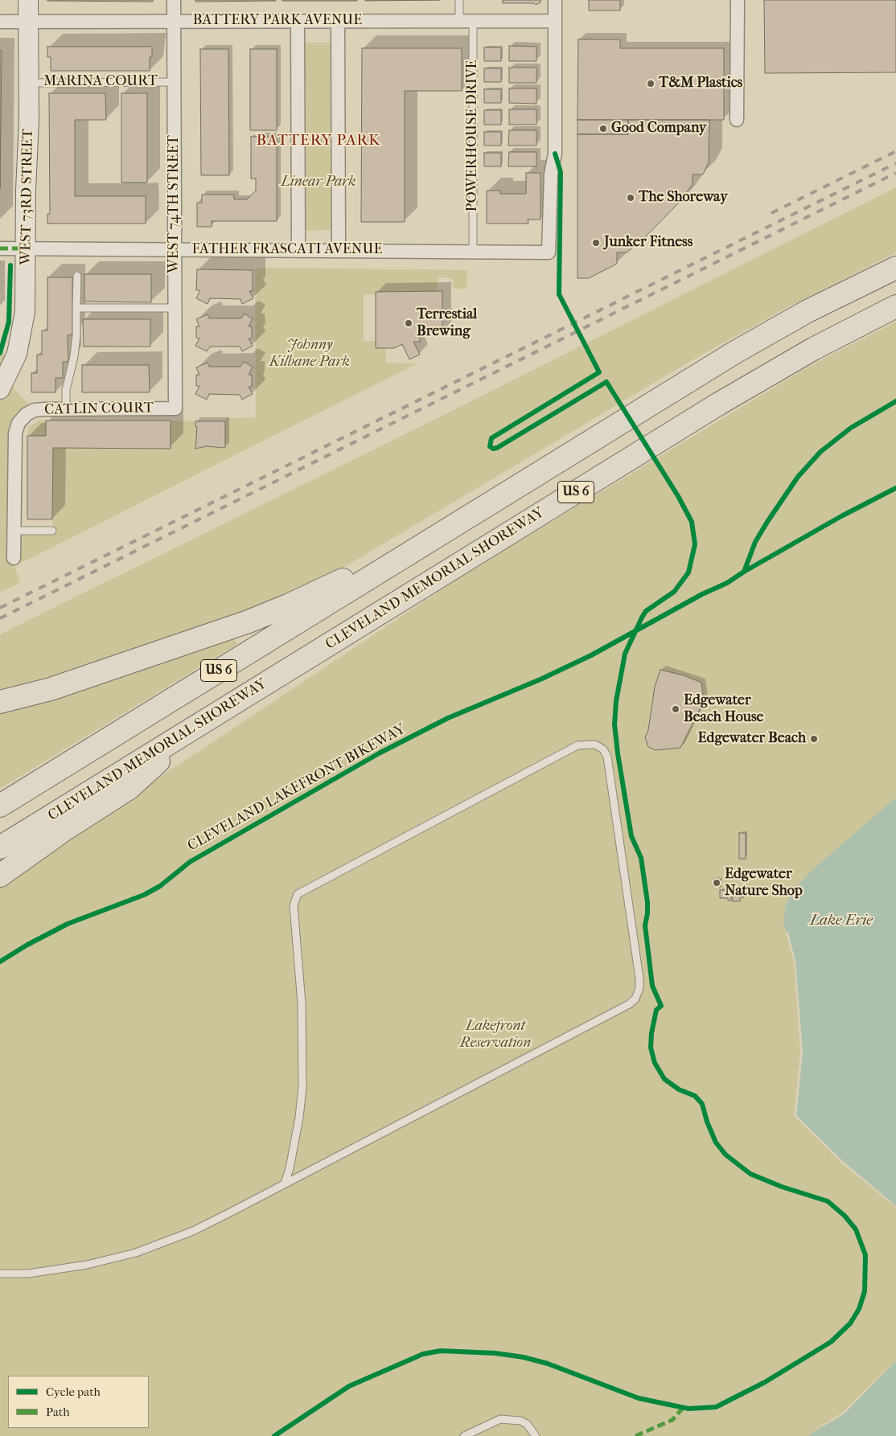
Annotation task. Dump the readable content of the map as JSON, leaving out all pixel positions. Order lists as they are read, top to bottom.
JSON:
{
  "streets": {
    "highway": ["US 6", "CLEVELAND MEMORIAL SHOREWAY"],
    "street": [
      "BATTERY PARK AVENUE",
      "WEST 73RD STREET",
      "WEST 74TH STREET",
      "FATHER FRASCATI AVENUE",
      "CATLIN COURT"
    ],
    "lane": ["MARINA COURT", "POWERHOUSE DRIVE"],
    "cycle path": ["CLEVELAND LAKEFRONT BIKEWAY"]
  },
  "crossings": [
    ["BATTERY PARK AVENUE", "POWERHOUSE DRIVE"],
    ["BATTERY PARK AVENUE", "WEST 73RD STREET"],
    ["BATTERY PARK AVENUE", "WEST 74TH STREET"],
    ["BATTERY PARK AVENUE", "FATHER FRASCATI AVENUE"],
    ["MARINA COURT", "WEST 73RD STREET"],
    ["MARINA COURT", "WEST 74TH STREET"],
    ["POWERHOUSE DRIVE", "FATHER FRASCATI AVENUE"],
    ["WEST 73RD STREET", "FATHER FRASCATI AVENUE"],
    ["WEST 74TH STREET", "FATHER FRASCATI AVENUE"],
    ["WEST 74TH STREET", "CATLIN COURT"]
  ],
  "districts": ["BATTERY PARK"],
  "water": ["Lake Erie"],
  "parks": ["Linear Park", "Johnny Kilbane Park", "Lakefront Reservation"],
  "places": [
    "T&M Plastics",
    "Good Company",
    "The Shoreway",
    "Junker Fitness",
    "Terrestial Brewing",
    "Edgewater Beach House",
    "Edgewater Beach",
    "Edgewater Nature Shop"
  ],
  "legend": ["Cycle path", "Path"]
}
